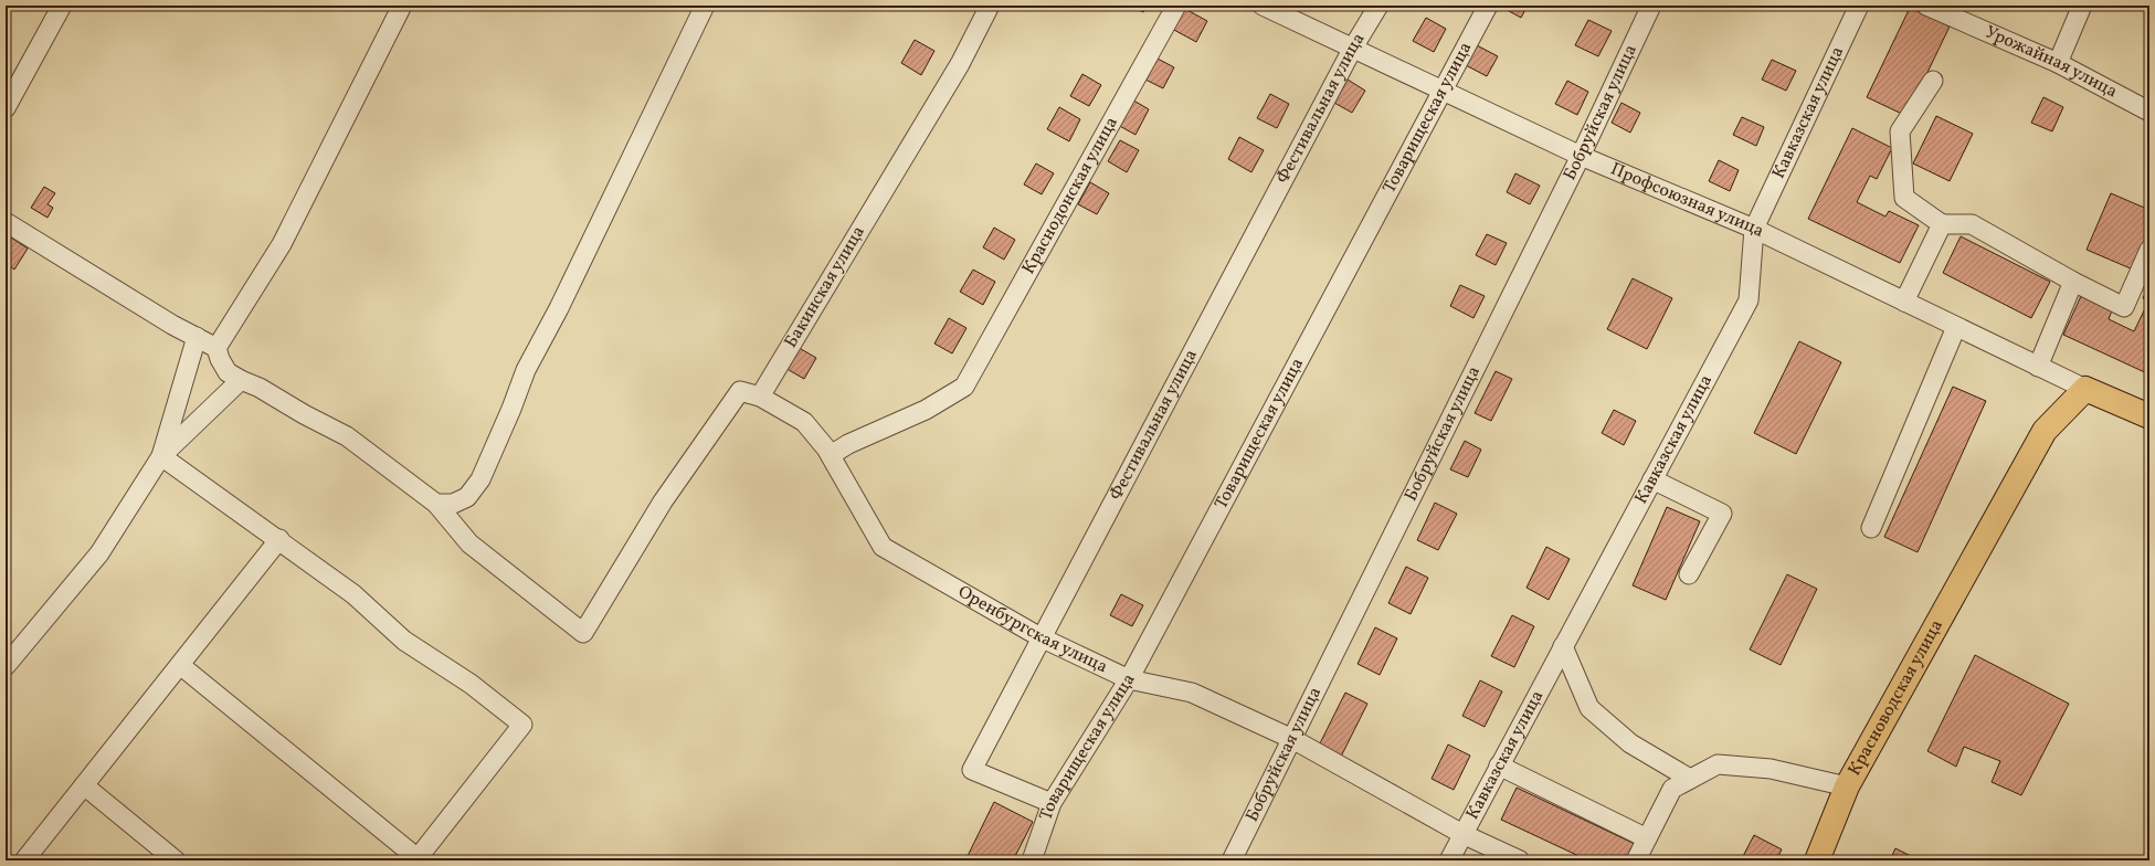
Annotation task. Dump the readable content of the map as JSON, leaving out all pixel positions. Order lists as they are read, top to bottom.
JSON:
{
  "streets": {
    "main road": ["Красноводская улица"],
    "street": [
      "Урожайная улица",
      "Фестивальная улица",
      "Бобруйская улица",
      "Кавказская улица",
      "Товарищеская улица",
      "Краснодонская улица",
      "Профсоюзная улица",
      "Бакинская улица",
      "Оренбургская улица"
    ]
  },
  "crossings": [
    ["Фестивальная улица", "Товарищеская улица"],
    ["Фестивальная улица", "Профсоюзная улица"],
    ["Фестивальная улица", "Оренбургская улица"],
    ["Бобруйская улица", "Профсоюзная улица"],
    ["Бобруйская улица", "Оренбургская улица"],
    ["Кавказская улица", "Профсоюзная улица"],
    ["Кавказская улица", "Оренбургская улица"],
    ["Товарищеская улица", "Профсоюзная улица"],
    ["Товарищеская улица", "Оренбургская улица"],
    ["Краснодонская улица", "Оренбургская улица"],
    ["Профсоюзная улица", "Красноводская улица"]
  ]
}
